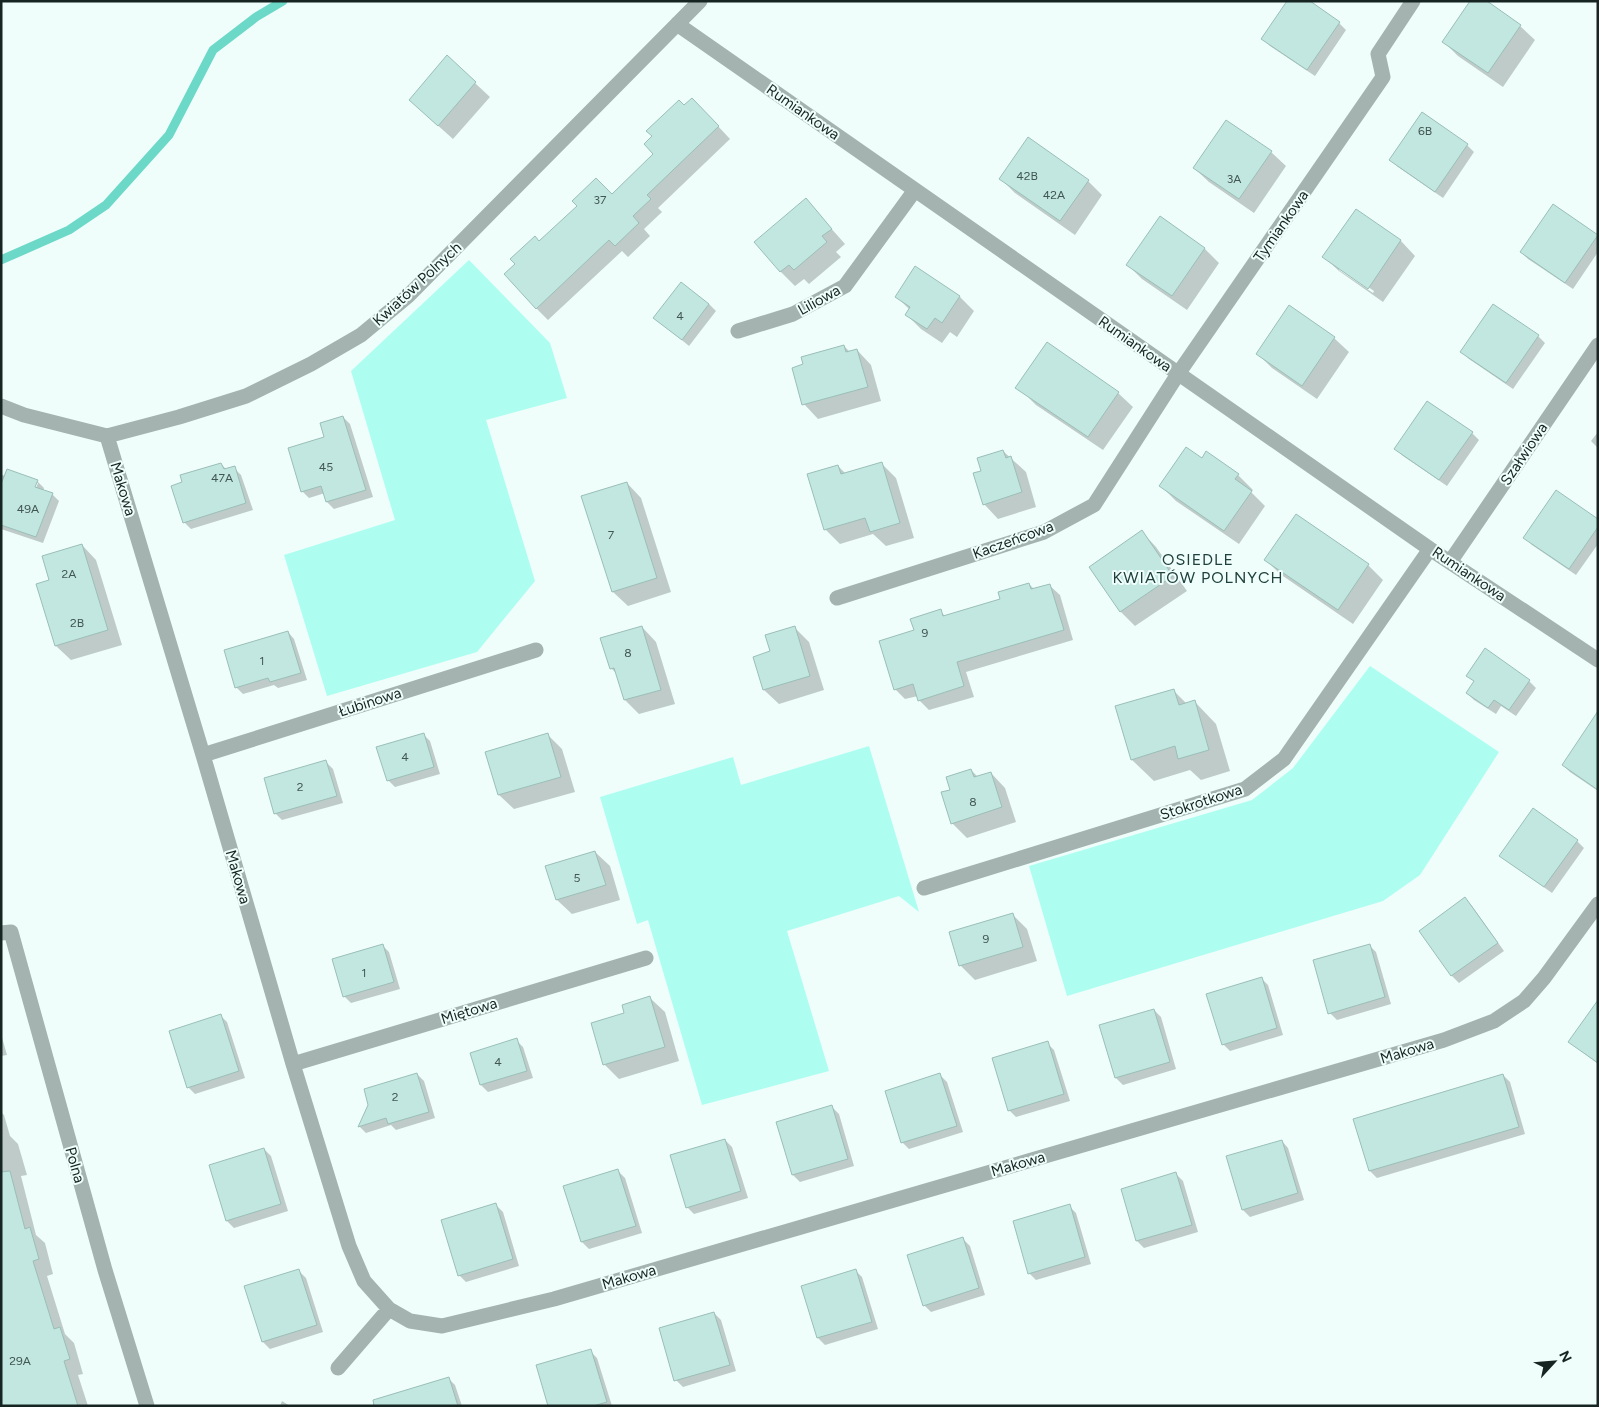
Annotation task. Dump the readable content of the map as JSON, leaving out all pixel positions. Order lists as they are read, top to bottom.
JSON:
{
  "streets": {
    "street": [
      "Rumiankowa",
      "Tymiankowa",
      "Kwiatów Polnych",
      "Liliowa",
      "Szałwiowa",
      "Makowa",
      "Kaczeńcowa",
      "Łubinowa",
      "Stokrotkowa",
      "Miętowa",
      "Polna"
    ]
  },
  "crossings": [
    ["Rumiankowa", "Tymiankowa"],
    ["Rumiankowa", "Kwiatów Polnych"],
    ["Rumiankowa", "Liliowa"],
    ["Rumiankowa", "Szałwiowa"],
    ["Rumiankowa", "Kaczeńcowa"],
    ["Rumiankowa", "Stokrotkowa"],
    ["Tymiankowa", "Kaczeńcowa"],
    ["Kwiatów Polnych", "Makowa"],
    ["Makowa", "Łubinowa"],
    ["Makowa", "Miętowa"]
  ],
  "districts": ["OSIEDLE KWIATÓW POLNYCH"],
  "house_numbers": [
    "6B",
    "42B",
    "3A",
    "42A",
    "37",
    "4",
    "45",
    "47A",
    "49A",
    "7",
    "2A",
    "2B",
    "9",
    "8",
    "1",
    "4",
    "2",
    "8",
    "5",
    "9",
    "1",
    "4",
    "2",
    "29A"
  ],
  "north": "top right"
}
